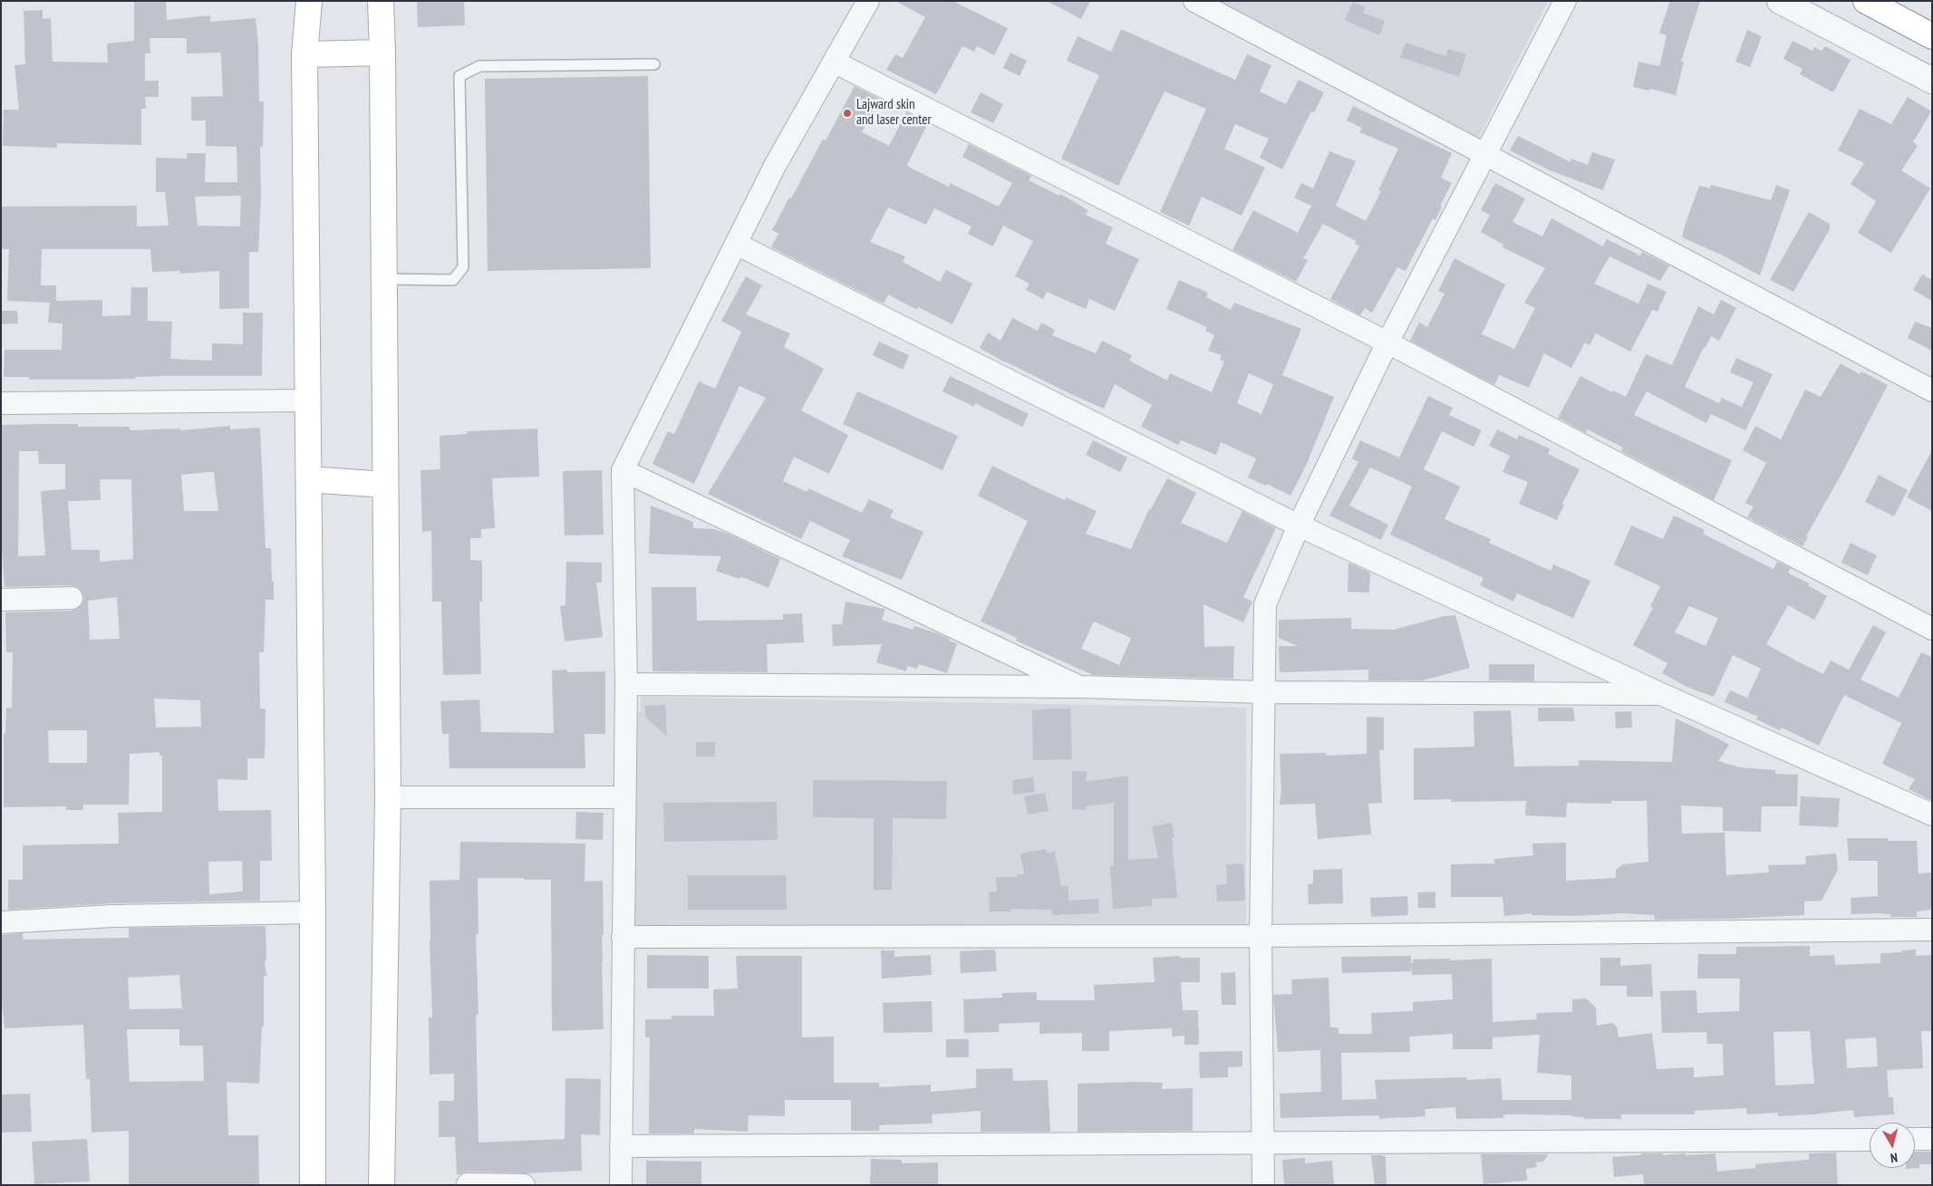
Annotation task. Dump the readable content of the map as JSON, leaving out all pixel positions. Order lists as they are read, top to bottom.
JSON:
{
  "places": ["Lajward skin and laser center"],
  "north": "bottom"
}
